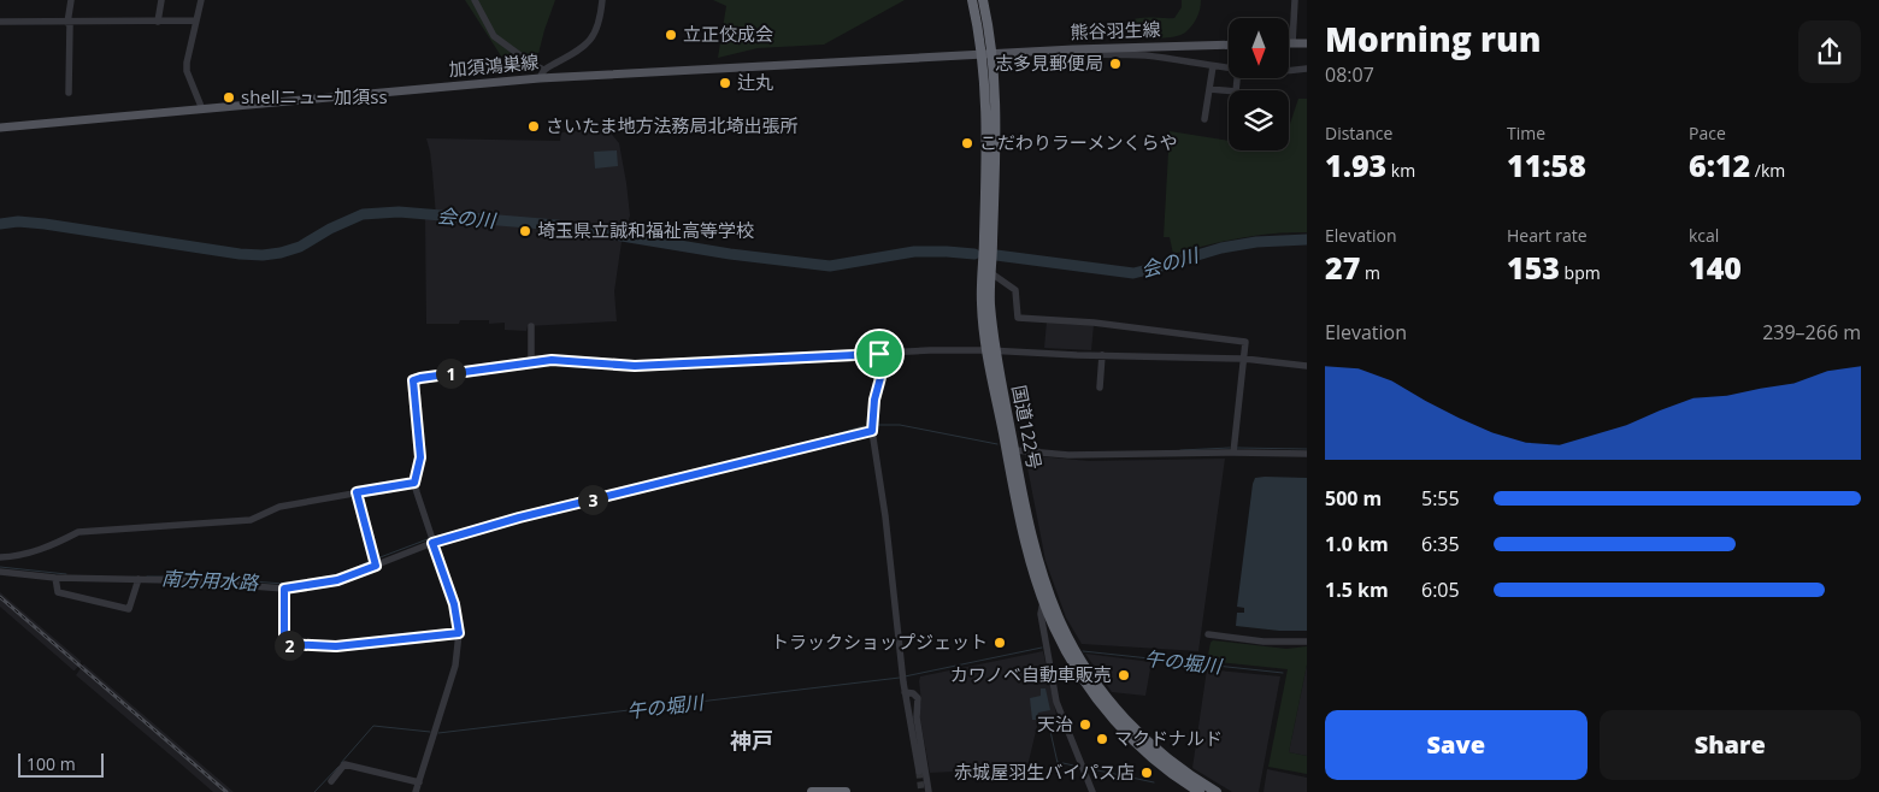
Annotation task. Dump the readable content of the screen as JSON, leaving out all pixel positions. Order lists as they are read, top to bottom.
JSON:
{
  "streets": {
    "highway": ["国道122号"],
    "main road": ["熊谷羽生線", "加須鴻巣線"]
  },
  "crossings": [
    ["熊谷羽生線", "加須鴻巣線"],
    ["熊谷羽生線", "国道122号"],
    ["加須鴻巣線", "国道122号"]
  ],
  "districts": ["神戸"],
  "water": ["会の川", "南方用水路", "午の堀川"],
  "places": [
    "立正佼成会",
    "志多見郵便局",
    "辻丸",
    "shellニュー加須ss",
    "さいたま地方法務局北埼出張所",
    "こだわりラーメンくらや",
    "埼玉県立誠和福祉高等学校",
    "トラックショップジェット",
    "カワノベ自動車販売",
    "天治",
    "マクドナルド",
    "赤城屋羽生バイパス店"
  ],
  "scale_bar": "100 m",
  "north": "bottom",
  "page": {
    "heading": ["Morning run", "08:07"],
    "stats": [
      ["Distance", "1.93 km"],
      ["Time", "11:58"],
      ["Pace", "6:12 /km"],
      ["Elevation", "27 m"],
      ["Heart rate", "153 bpm"],
      ["kcal", "140"]
    ],
    "chart": ["Elevation", "239–266 m"],
    "pins": ["1", "3", "2"],
    "list": [
      {
        "name": "500 m",
        "note": "5:55"
      },
      {
        "name": "1.0 km",
        "note": "6:35"
      },
      {
        "name": "1.5 km",
        "note": "6:05"
      }
    ],
    "buttons": ["Save", "Share"],
    "scale": "100 m"
  }
}
